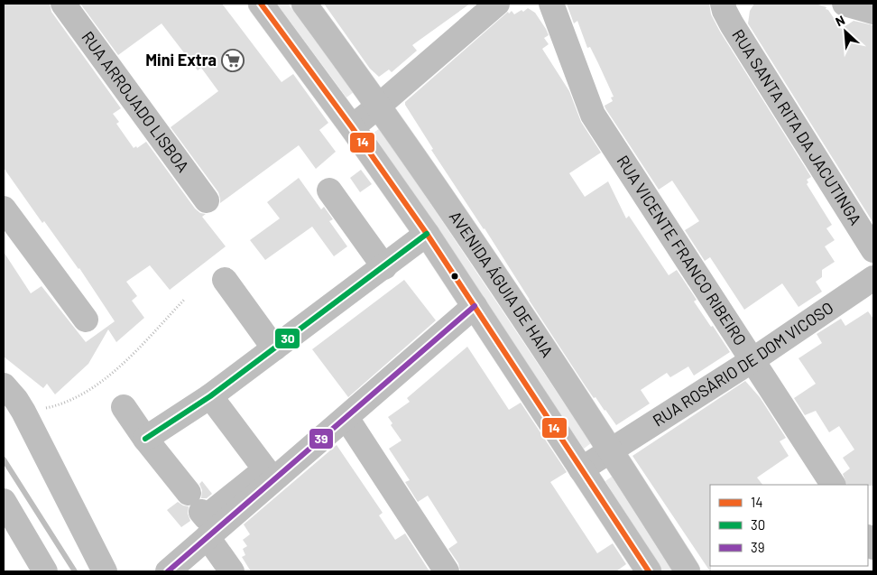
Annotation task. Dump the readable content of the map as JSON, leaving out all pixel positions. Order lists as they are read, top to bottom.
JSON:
{
  "streets": {
    "street": [
      "RUA ARROJADO LISBOA",
      "RUA SANTA RITA DA JACUTINGA",
      "RUA VICENTE FRANCO RIBEIRO",
      "AVENIDA ÁGUIA DE HAIA",
      "RUA ROSÁRIO DE DOM VICOSO"
    ]
  },
  "crossings": [
    ["RUA VICENTE FRANCO RIBEIRO", "RUA ROSÁRIO DE DOM VICOSO"],
    ["AVENIDA ÁGUIA DE HAIA", "RUA ROSÁRIO DE DOM VICOSO"]
  ],
  "places": {
    "supermarket": ["Mini Extra"]
  },
  "lines": ["transit line 14", "transit line 30", "transit line 39"],
  "legend": ["14", "30", "39"],
  "north": "top left"
}
